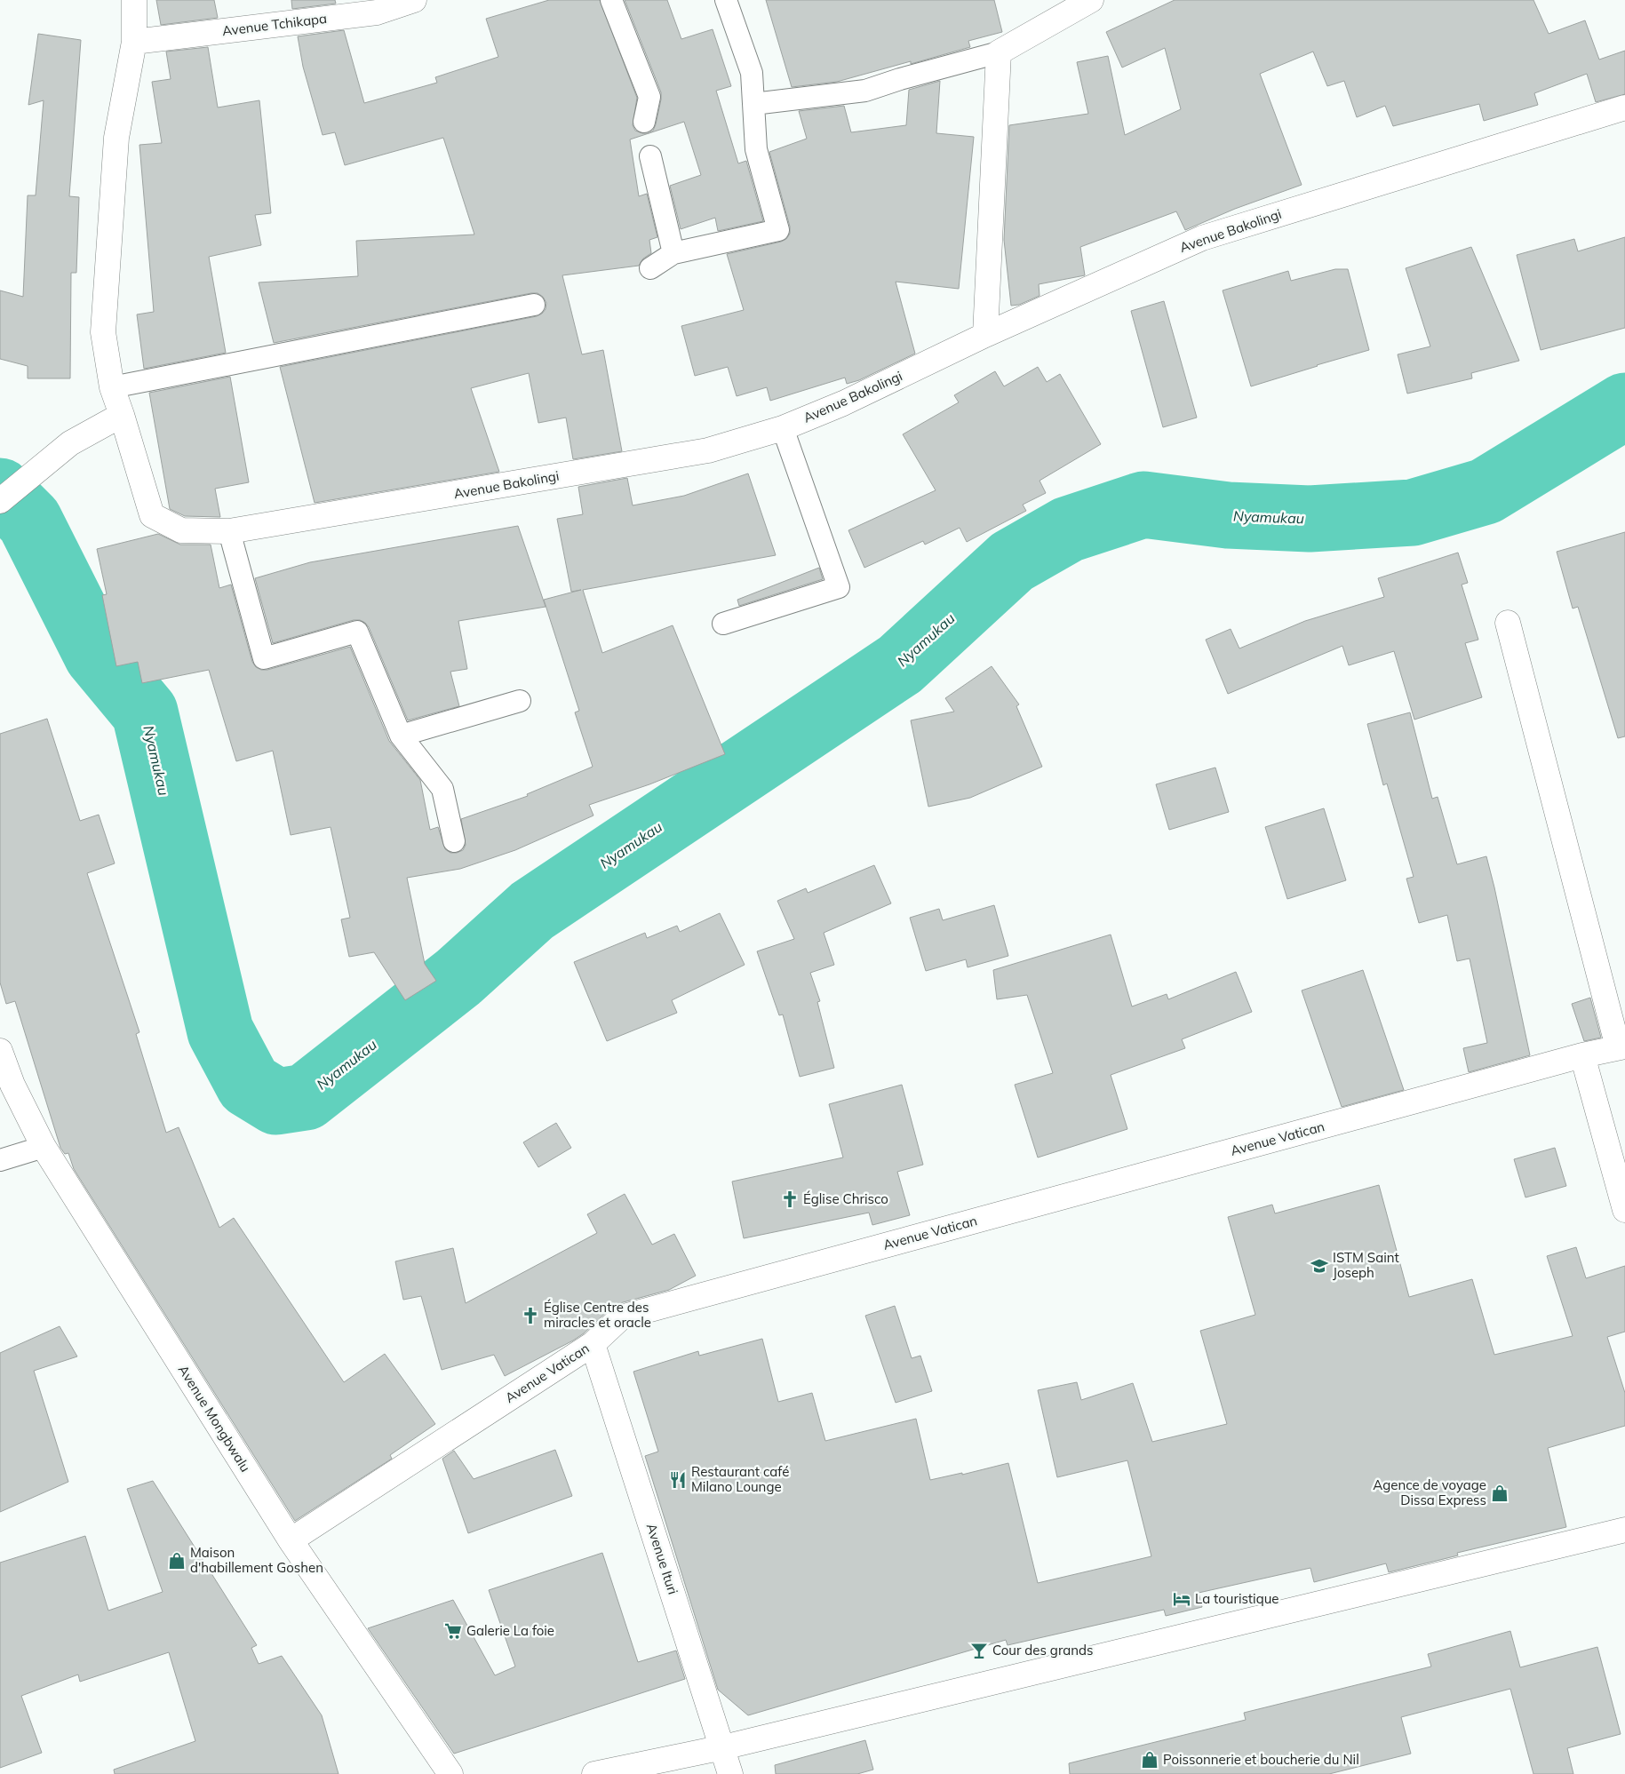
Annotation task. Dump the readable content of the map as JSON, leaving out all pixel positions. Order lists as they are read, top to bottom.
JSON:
{
  "streets": {
    "street": [
      "Avenue Tchikapa",
      "Avenue Bakolingi",
      "Avenue Vatican",
      "Avenue Mongbwalu",
      "Avenue Ituri"
    ]
  },
  "crossings": [
    ["Avenue Tchikapa", "Avenue Bakolingi"],
    ["Avenue Vatican", "Avenue Mongbwalu"],
    ["Avenue Vatican", "Avenue Ituri"]
  ],
  "water": ["Nyamukau"],
  "places": {
    "church": ["Église Chrisco", "Église Centre des miracles et oracle"],
    "school or university": ["ISTM Saint Joseph"],
    "restaurant": ["Restaurant café Milano Lounge"],
    "shop": ["Agence de voyage Dissa Express", "Maison d'habillement Goshen", "Poissonnerie et boucherie du Nil"],
    "hotel": ["La touristique"],
    "supermarket": ["Galerie La foie"],
    "bar": ["Cour des grands"]
  }
}
